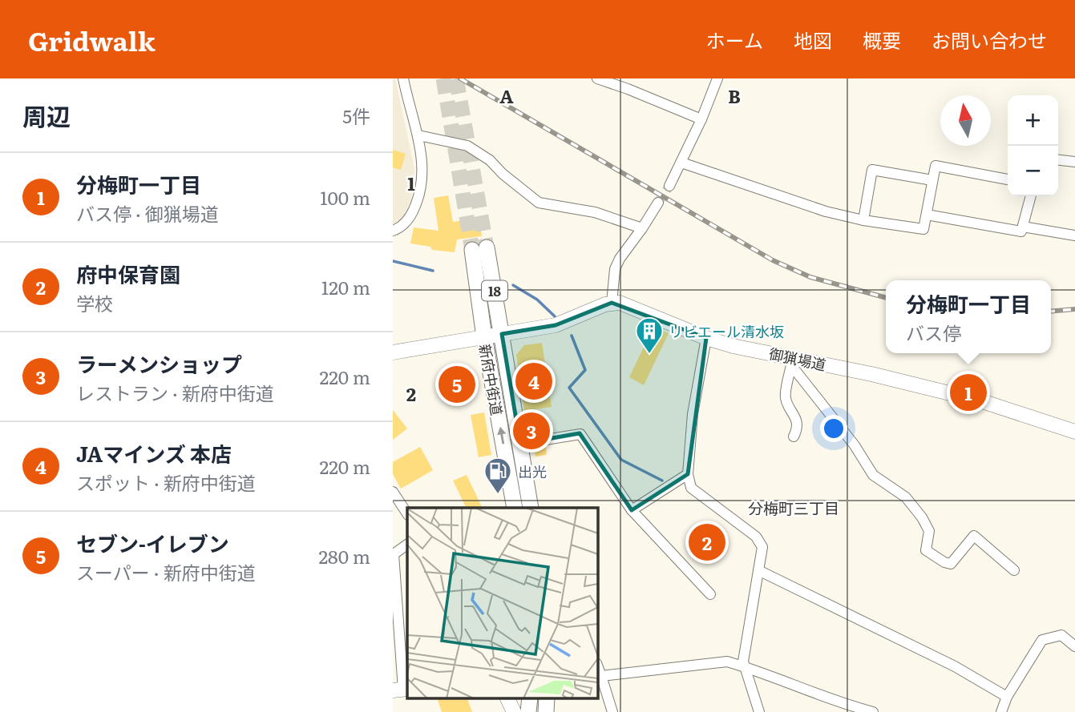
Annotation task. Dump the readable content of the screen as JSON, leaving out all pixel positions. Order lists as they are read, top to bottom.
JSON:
{
  "streets": {
    "main road": ["18", "新府中街道"],
    "street": ["御猟場道"]
  },
  "districts": ["分梅町三丁目"],
  "places": {
    "building": ["リビエール清水坂"],
    "fuel station": ["出光"]
  },
  "north": "top",
  "page": {
    "header": "Gridwalk",
    "nav": [
      "ホーム",
      "地図",
      "概要",
      "お問い合わせ"
    ],
    "heading": ["周辺", "5件"],
    "map_buttons": ["+", "−"],
    "list": [
      {
        "mark": "1",
        "name": "分梅町一丁目",
        "note": "バス停 · 御猟場道",
        "value": "100 m"
      },
      {
        "mark": "2",
        "name": "府中保育園",
        "note": "学校",
        "value": "120 m"
      },
      {
        "mark": "3",
        "name": "ラーメンショップ",
        "note": "レストラン · 新府中街道",
        "value": "220 m"
      },
      {
        "mark": "4",
        "name": "JAマインズ 本店",
        "note": "スポット · 新府中街道",
        "value": "220 m"
      },
      {
        "mark": "5",
        "name": "セブン-イレブン",
        "note": "スーパー · 新府中街道",
        "value": "280 m"
      }
    ],
    "popup": ["分梅町一丁目", "バス停"],
    "pins": [
      "4",
      "5",
      "1",
      "3",
      "2"
    ]
  },
  "grid": {
    "columns": ["A", "B"],
    "rows": ["1", "2"]
  }
}
